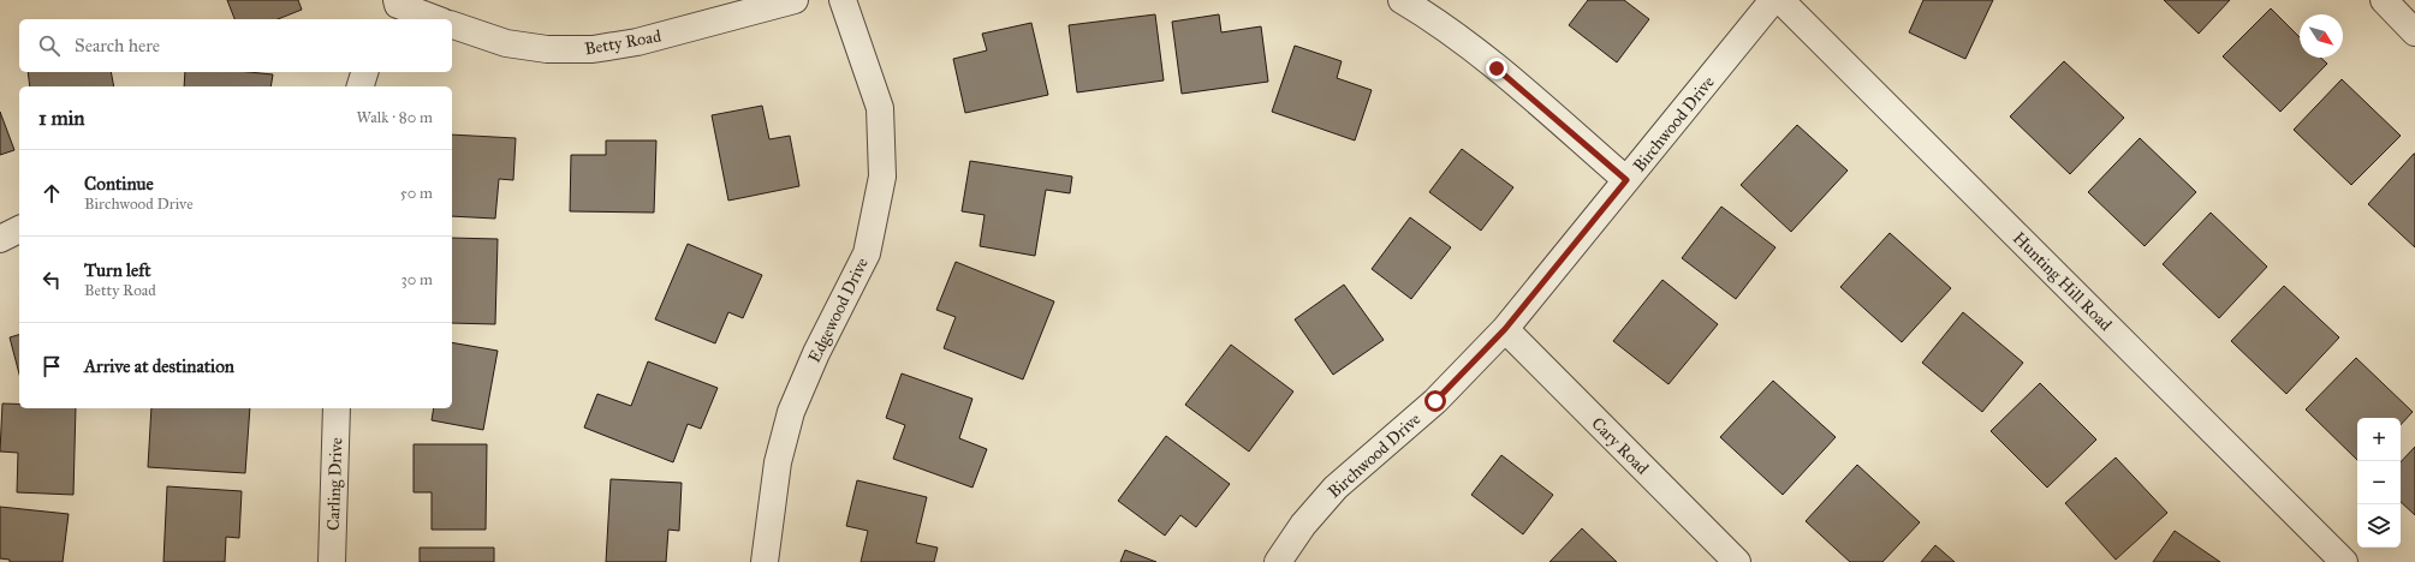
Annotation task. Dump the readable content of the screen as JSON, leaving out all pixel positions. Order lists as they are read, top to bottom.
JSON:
{
  "streets": {
    "street": [
      "Betty Road",
      "Birchwood Drive",
      "Hunting Hill Road",
      "Edgewood Drive",
      "Cary Road",
      "Carling Drive"
    ]
  },
  "crossings": [
    ["Birchwood Drive", "Cary Road"]
  ],
  "north": "bottom right",
  "page": {
    "search": "Search here",
    "heading": ["1 min", "Walk · 80 m"],
    "list": [
      ["Continue", "Birchwood Drive", "50 m"],
      ["Turn left", "Betty Road", "30 m"],
      "Arrive at destination"
    ],
    "map_buttons": ["+", "−"]
  }
}
